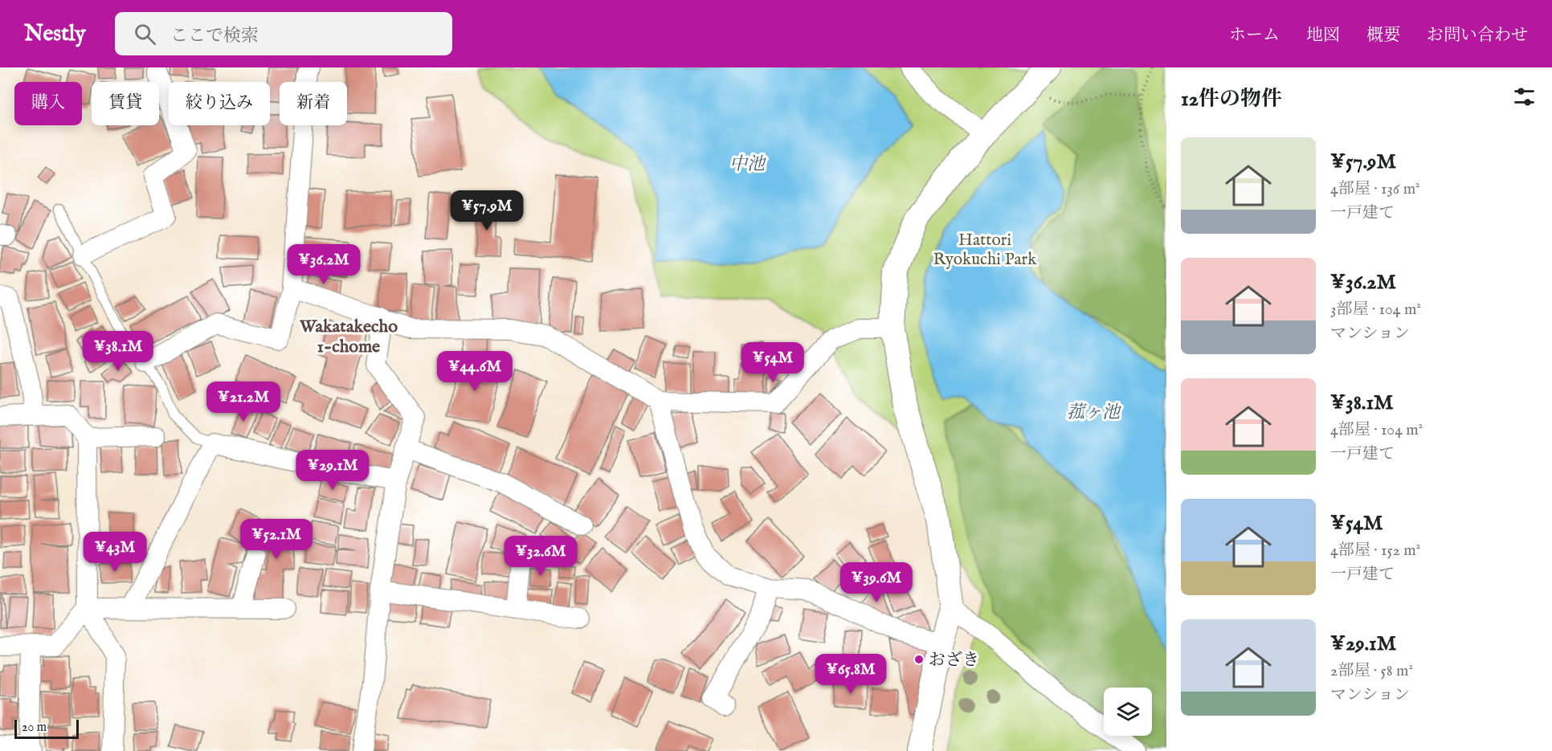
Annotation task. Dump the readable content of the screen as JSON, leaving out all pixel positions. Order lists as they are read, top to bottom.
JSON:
{
  "districts": ["Wakatakecho 1-chome"],
  "water": ["中池", "菰ヶ池"],
  "parks": ["Hattori Ryokuchi Park"],
  "places": ["おざき"],
  "scale_bar": "20 m",
  "page": {
    "header": "Nestly",
    "search": "ここで検索",
    "nav": [
      "ホーム",
      "地図",
      "概要",
      "お問い合わせ"
    ],
    "heading": "12件の物件",
    "chip": [
      "購入",
      "賃貸",
      "絞り込み",
      "新着"
    ],
    "list": [
      {
        "name": "¥57.9M",
        "note": "4部屋 · 136 m² · 一戸建て"
      },
      {
        "name": "¥36.2M",
        "note": "3部屋 · 104 m² · マンション"
      },
      {
        "name": "¥38.1M",
        "note": "4部屋 · 104 m² · 一戸建て"
      },
      {
        "name": "¥54M",
        "note": "4部屋 · 152 m² · 一戸建て"
      },
      {
        "name": "¥29.1M",
        "note": "2部屋 · 58 m² · マンション"
      }
    ],
    "price": [
      "¥57.9M",
      "¥36.2M",
      "¥38.1M",
      "¥54M",
      "¥44.6M",
      "¥21.2M",
      "¥29.1M",
      "¥52.1M",
      "¥43M",
      "¥32.6M",
      "¥39.6M",
      "¥65.8M"
    ],
    "scale": "20 m"
  }
}
